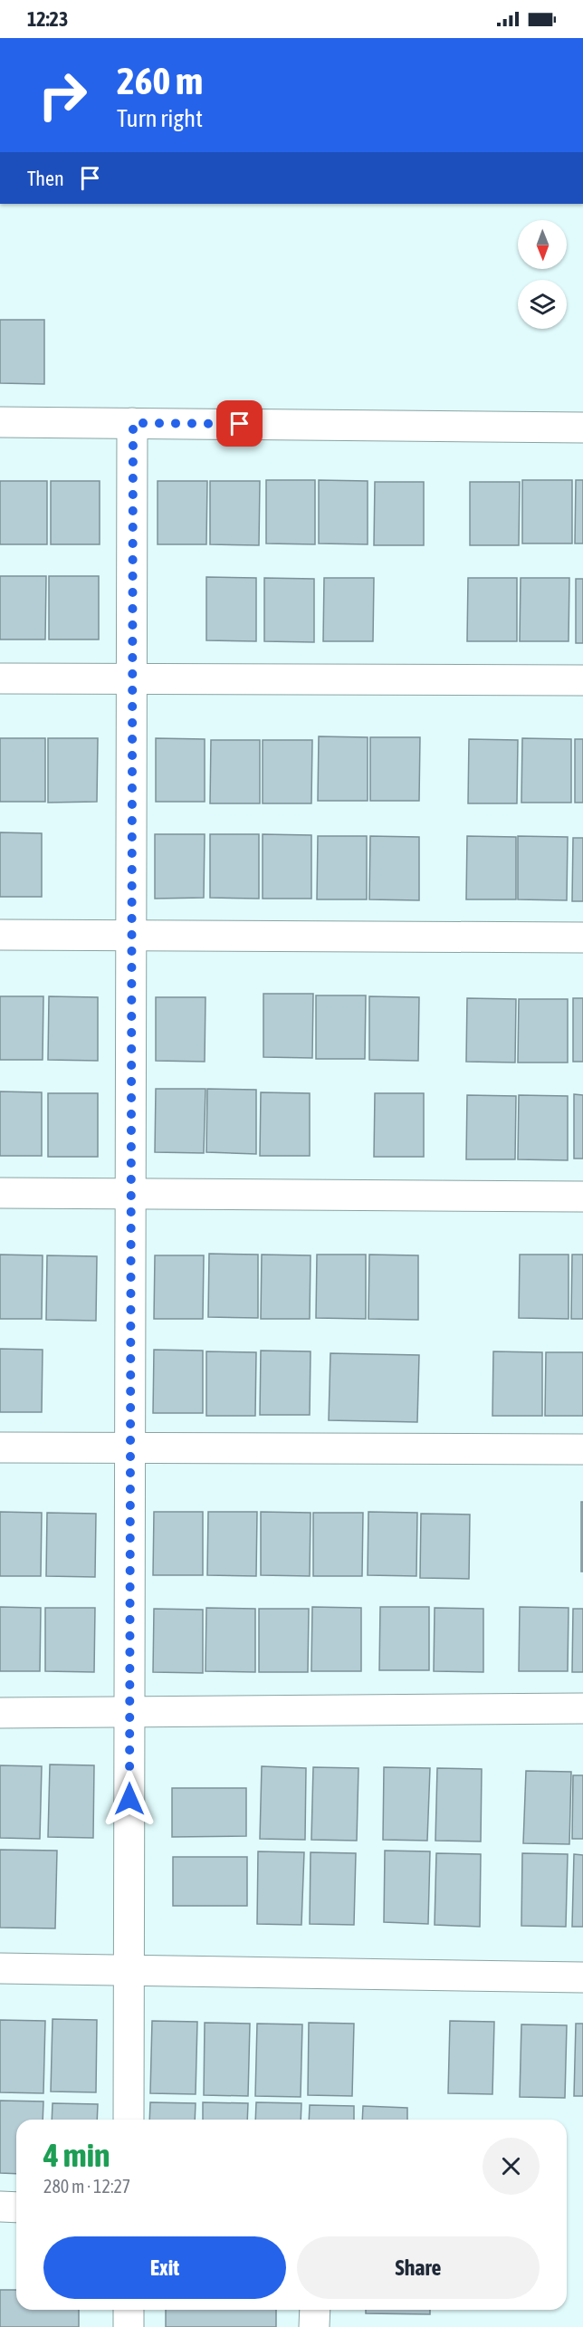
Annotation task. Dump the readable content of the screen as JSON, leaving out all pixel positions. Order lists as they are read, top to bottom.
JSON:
{
  "north": "bottom",
  "page": {
    "status": "12:23",
    "turn": ["260 m", "Turn right"],
    "then": "Then",
    "heading": ["4 min", "280 m · 12:27"],
    "buttons": ["Exit", "Share"]
  }
}
